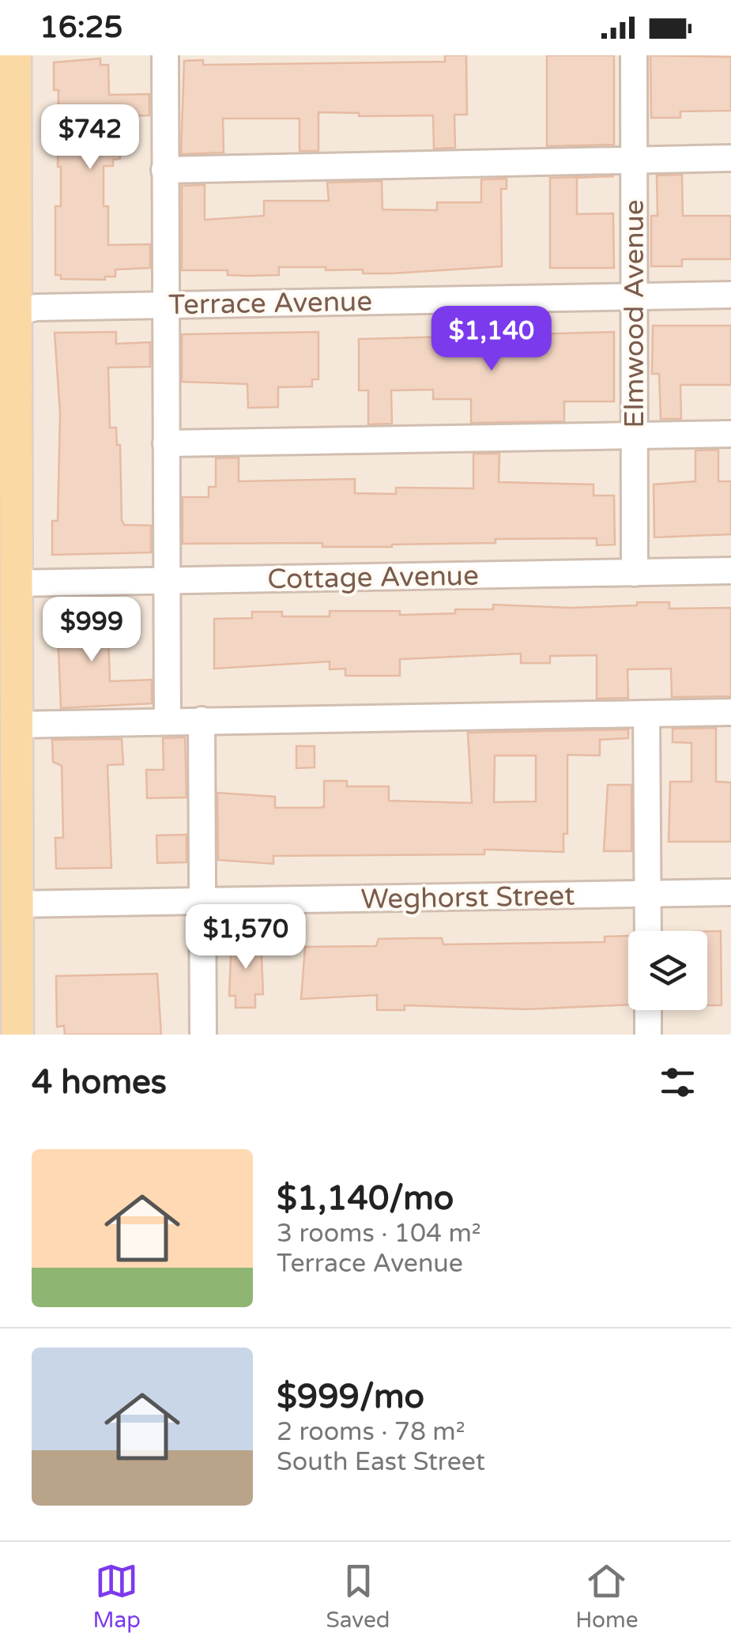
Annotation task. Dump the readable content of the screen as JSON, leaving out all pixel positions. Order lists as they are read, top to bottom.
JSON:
{
  "streets": {
    "street": [
      "Terrace Avenue",
      "Elmwood Avenue",
      "Cottage Avenue",
      "Weghorst Street"
    ]
  },
  "crossings": [
    ["Terrace Avenue", "Elmwood Avenue"],
    ["Elmwood Avenue", "Cottage Avenue"]
  ],
  "page": {
    "status": "16:25",
    "price": [
      "$742",
      "$1,140",
      "$999",
      "$1,570"
    ],
    "heading": "4 homes",
    "list": [
      {
        "name": "$1,140/mo",
        "note": "3 rooms · 104 m² · Terrace Avenue"
      },
      {
        "name": "$999/mo",
        "note": "2 rooms · 78 m² · South East Street"
      }
    ],
    "tabs": ["Map", "Saved", "Home"]
  }
}
